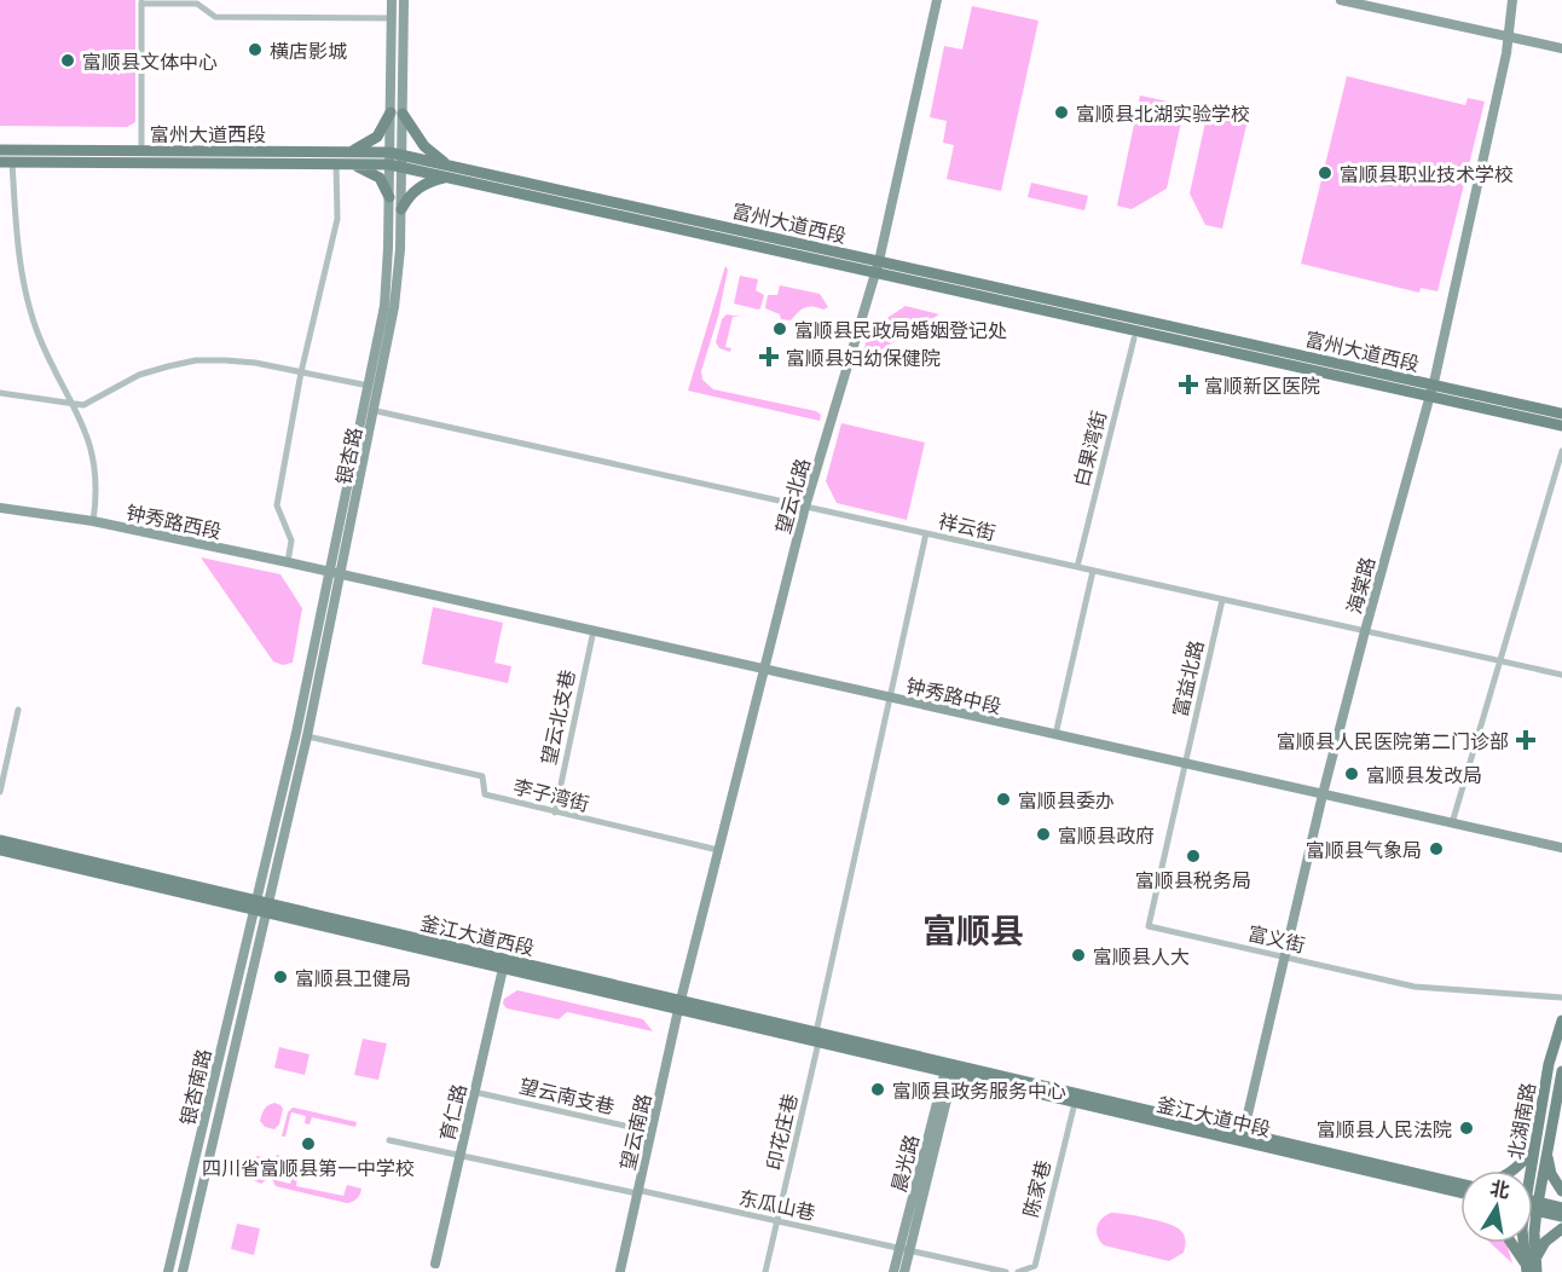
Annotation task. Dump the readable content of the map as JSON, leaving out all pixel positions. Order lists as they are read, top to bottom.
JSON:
{
  "streets": {
    "main road": [
      "富州大道西段",
      "釜江大道西段",
      "釜江大道中段",
      "北湖南路"
    ],
    "street": [
      "白果湾街",
      "银杏路",
      "望云北路",
      "钟秀路西段",
      "祥云街",
      "海棠路",
      "富益北路",
      "钟秀路中段",
      "望云北支巷",
      "李子湾街",
      "富义街",
      "银杏南路",
      "望云南支巷",
      "育仁路",
      "望云南路",
      "印花庄巷",
      "晨光路",
      "陈家巷",
      "东瓜山巷"
    ]
  },
  "crossings": [
    ["富州大道西段", "银杏路"],
    ["富州大道西段", "望云北路"],
    ["富州大道西段", "海棠路"],
    ["白果湾街", "祥云街"],
    ["银杏路", "钟秀路西段"],
    ["银杏路", "祥云街"],
    ["银杏路", "钟秀路中段"],
    ["银杏路", "李子湾街"],
    ["银杏路", "釜江大道西段"],
    ["银杏路", "银杏南路"],
    ["望云北路", "祥云街"],
    ["望云北路", "钟秀路中段"],
    ["望云北路", "李子湾街"],
    ["望云北路", "釜江大道西段"],
    ["望云北路", "望云南路"],
    ["钟秀路西段", "钟秀路中段"],
    ["祥云街", "海棠路"],
    ["祥云街", "富益北路"],
    ["祥云街", "印花庄巷"],
    ["海棠路", "钟秀路中段"],
    ["海棠路", "富义街"],
    ["海棠路", "釜江大道中段"],
    ["富益北路", "钟秀路中段"],
    ["富益北路", "富义街"],
    ["钟秀路中段", "望云北支巷"],
    ["钟秀路中段", "富义街"],
    ["钟秀路中段", "印花庄巷"],
    ["望云北支巷", "李子湾街"],
    ["釜江大道西段", "银杏南路"],
    ["釜江大道西段", "育仁路"],
    ["釜江大道西段", "釜江大道中段"],
    ["釜江大道西段", "望云南路"],
    ["釜江大道西段", "印花庄巷"],
    ["釜江大道西段", "晨光路"],
    ["望云南支巷", "育仁路"],
    ["望云南支巷", "望云南路"],
    ["育仁路", "东瓜山巷"],
    ["釜江大道中段", "晨光路"],
    ["釜江大道中段", "陈家巷"],
    ["望云南路", "东瓜山巷"],
    ["印花庄巷", "东瓜山巷"],
    ["晨光路", "东瓜山巷"]
  ],
  "districts": ["富顺县"],
  "places": {
    "other": [
      "横店影城",
      "富顺县文体中心",
      "富顺县北湖实验学校",
      "富顺县职业技术学校",
      "富顺县民政局婚姻登记处",
      "富顺县发改局",
      "富顺县委办",
      "富顺县政府",
      "富顺县气象局",
      "富顺县税务局",
      "富顺县人大",
      "富顺县卫健局",
      "富顺县政务服务中心",
      "富顺县人民法院",
      "四川省富顺县第一中学校"
    ],
    "health": ["富顺县妇幼保健院", "富顺新区医院", "富顺县人民医院第二门诊部"]
  },
  "north": "top"
}
